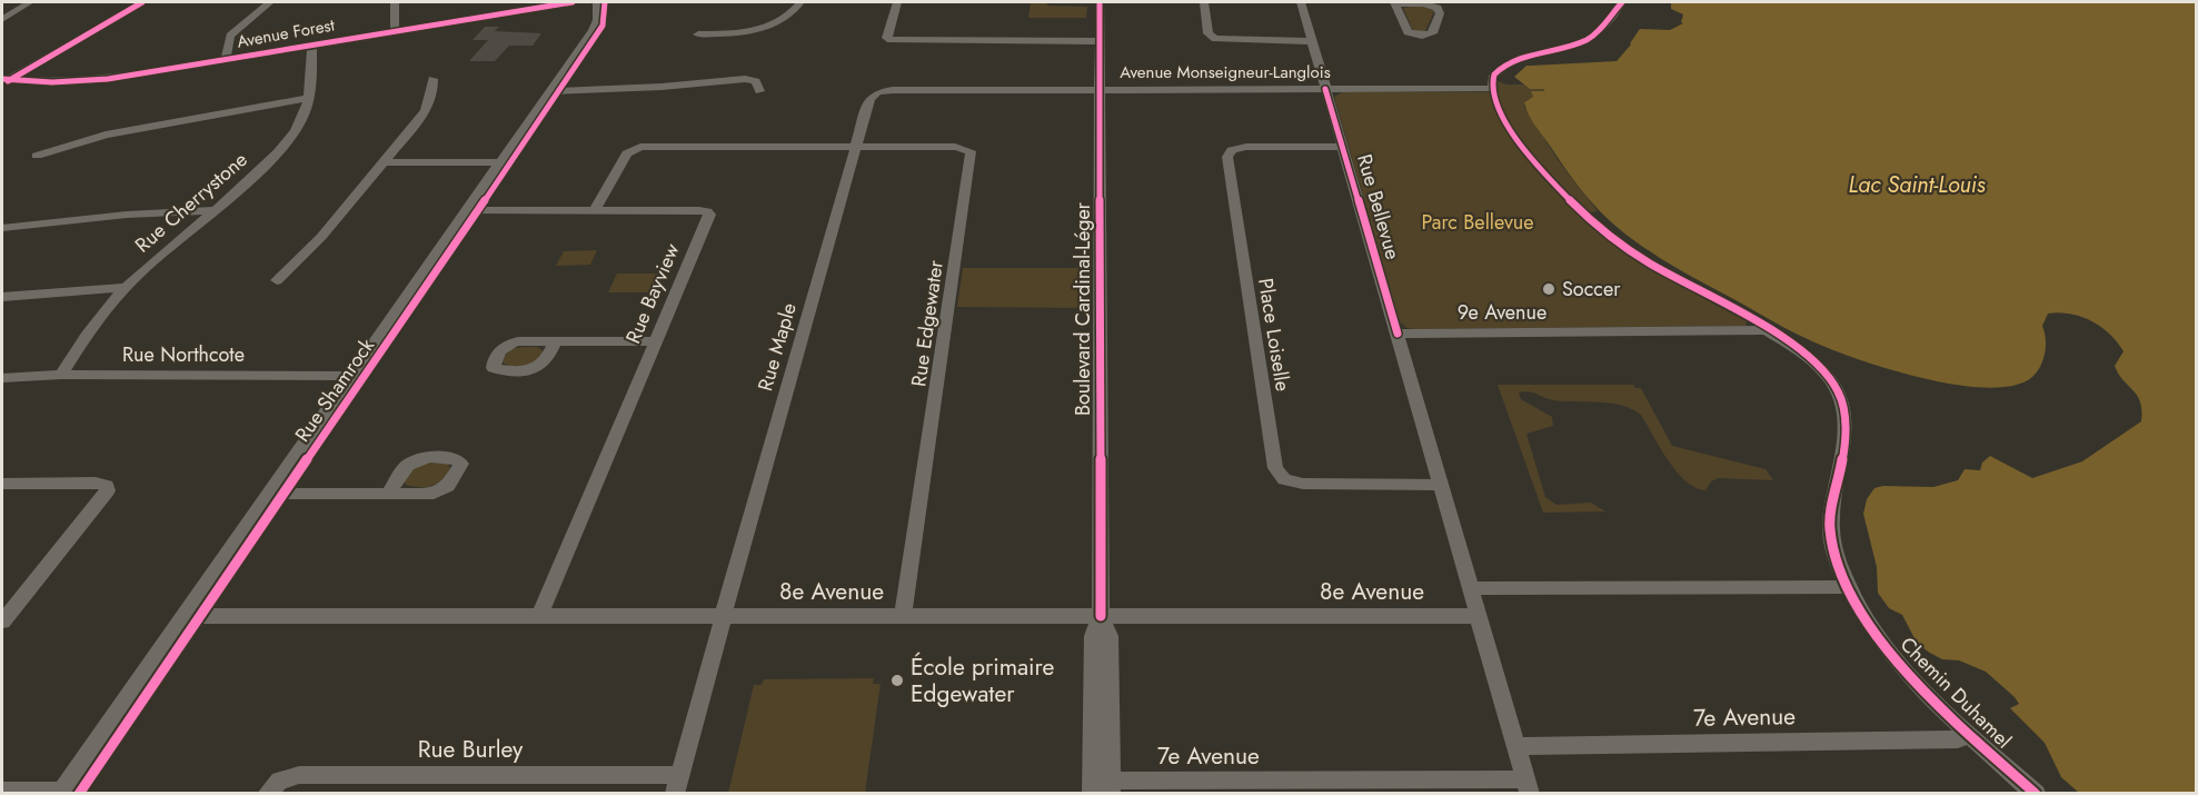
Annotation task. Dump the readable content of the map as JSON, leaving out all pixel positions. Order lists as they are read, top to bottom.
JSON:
{
  "streets": {
    "street": [
      "Avenue Forest",
      "Avenue Monseigneur-Langlois",
      "Rue Cherrystone",
      "Rue Bellevue",
      "Rue Bayview",
      "Boulevard Cardinal-Léger",
      "9e Avenue",
      "Rue Edgewater",
      "Place Loiselle",
      "Rue Maple",
      "Rue Northcote",
      "Rue Shamrock",
      "8e Avenue",
      "Chemin Duhamel",
      "7e Avenue",
      "Rue Burley"
    ]
  },
  "crossings": [
    ["Avenue Forest", "Rue Cherrystone"],
    ["Avenue Monseigneur-Langlois", "Rue Bellevue"],
    ["Avenue Monseigneur-Langlois", "Boulevard Cardinal-Léger"],
    ["Avenue Monseigneur-Langlois", "Rue Maple"],
    ["Rue Cherrystone", "Rue Northcote"],
    ["Rue Bellevue", "9e Avenue"],
    ["Rue Bellevue", "Place Loiselle"],
    ["Rue Bellevue", "8e Avenue"],
    ["Rue Bellevue", "7e Avenue"],
    ["Rue Bayview", "Rue Shamrock"],
    ["Rue Bayview", "8e Avenue"],
    ["Boulevard Cardinal-Léger", "8e Avenue"],
    ["Boulevard Cardinal-Léger", "7e Avenue"],
    ["9e Avenue", "Chemin Duhamel"],
    ["Rue Edgewater", "Rue Maple"],
    ["Rue Edgewater", "8e Avenue"],
    ["Rue Maple", "8e Avenue"],
    ["Rue Maple", "Rue Burley"],
    ["Rue Northcote", "Rue Shamrock"],
    ["Rue Shamrock", "8e Avenue"],
    ["Chemin Duhamel", "7e Avenue"]
  ],
  "water": ["Lac Saint-Louis"],
  "parks": ["Parc Bellevue"],
  "places": ["Soccer", "École primaire Edgewater"]
}
